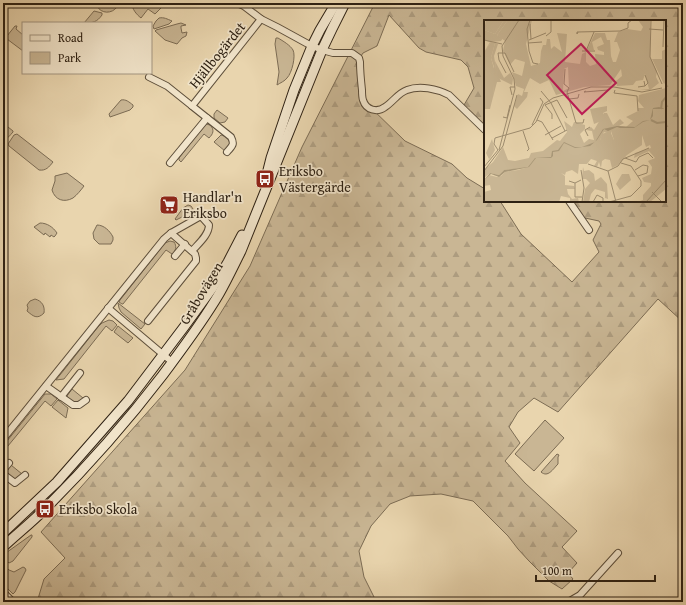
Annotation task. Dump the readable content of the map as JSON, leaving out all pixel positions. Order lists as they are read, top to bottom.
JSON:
{
  "streets": {
    "main road": ["Gråbovägen"],
    "street": ["Hjällbogärdet"]
  },
  "crossings": [
    ["Hjällbogärdet", "Gråbovägen"]
  ],
  "places": {
    "bus stop": ["Eriksbo Västergärde", "Eriksbo Skola"],
    "supermarket": ["Handlar'n Eriksbo"]
  },
  "legend": ["Road", "Park"],
  "scale_bar": "100 m"
}
